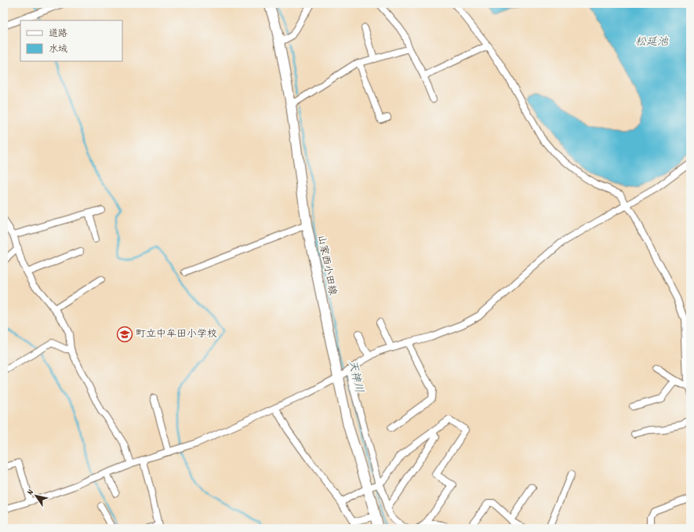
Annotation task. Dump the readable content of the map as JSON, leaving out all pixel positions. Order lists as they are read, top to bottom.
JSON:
{
  "streets": {
    "main road": ["山家西小田線"]
  },
  "water": ["松延池", "天神川"],
  "places": {
    "school or university": ["町立中牟田小学校"]
  },
  "legend": ["道路", "水域"],
  "north": "top left"
}
